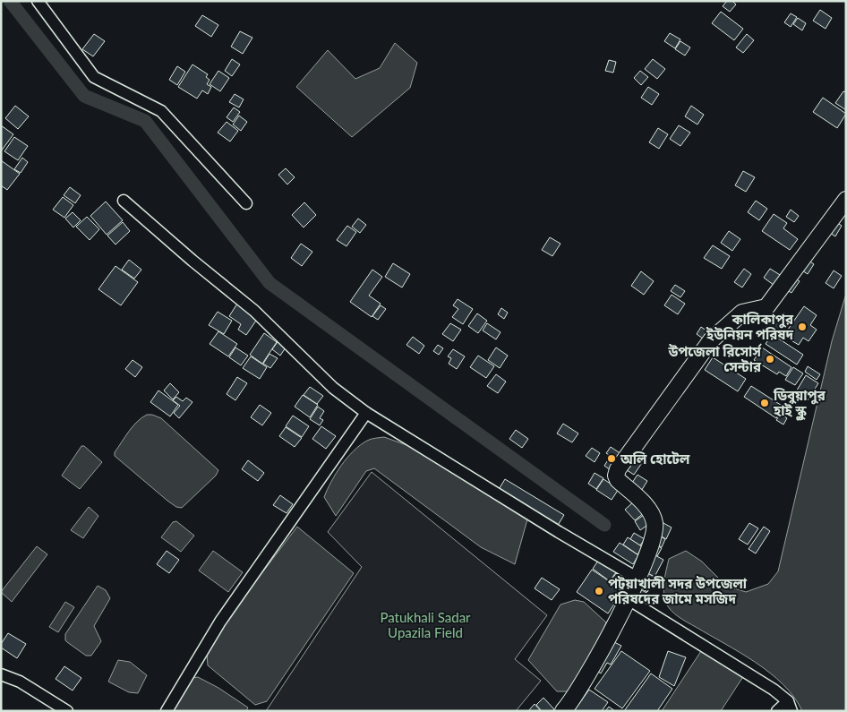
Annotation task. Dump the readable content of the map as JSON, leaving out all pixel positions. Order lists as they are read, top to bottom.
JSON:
{
  "parks": ["Patukhali Sadar Upazila Field"],
  "places": [
    "কালিকাপুর ইউনিয়ন পরিষদ",
    "উপজেলা রিসোর্স সেন্টার",
    "ডিবুয়াপুর হাই স্কুল",
    "অলি হোটেল",
    "পটুয়াখালী সদর উপজেলা পরিষদের জামে মসজিদ"
  ]
}
